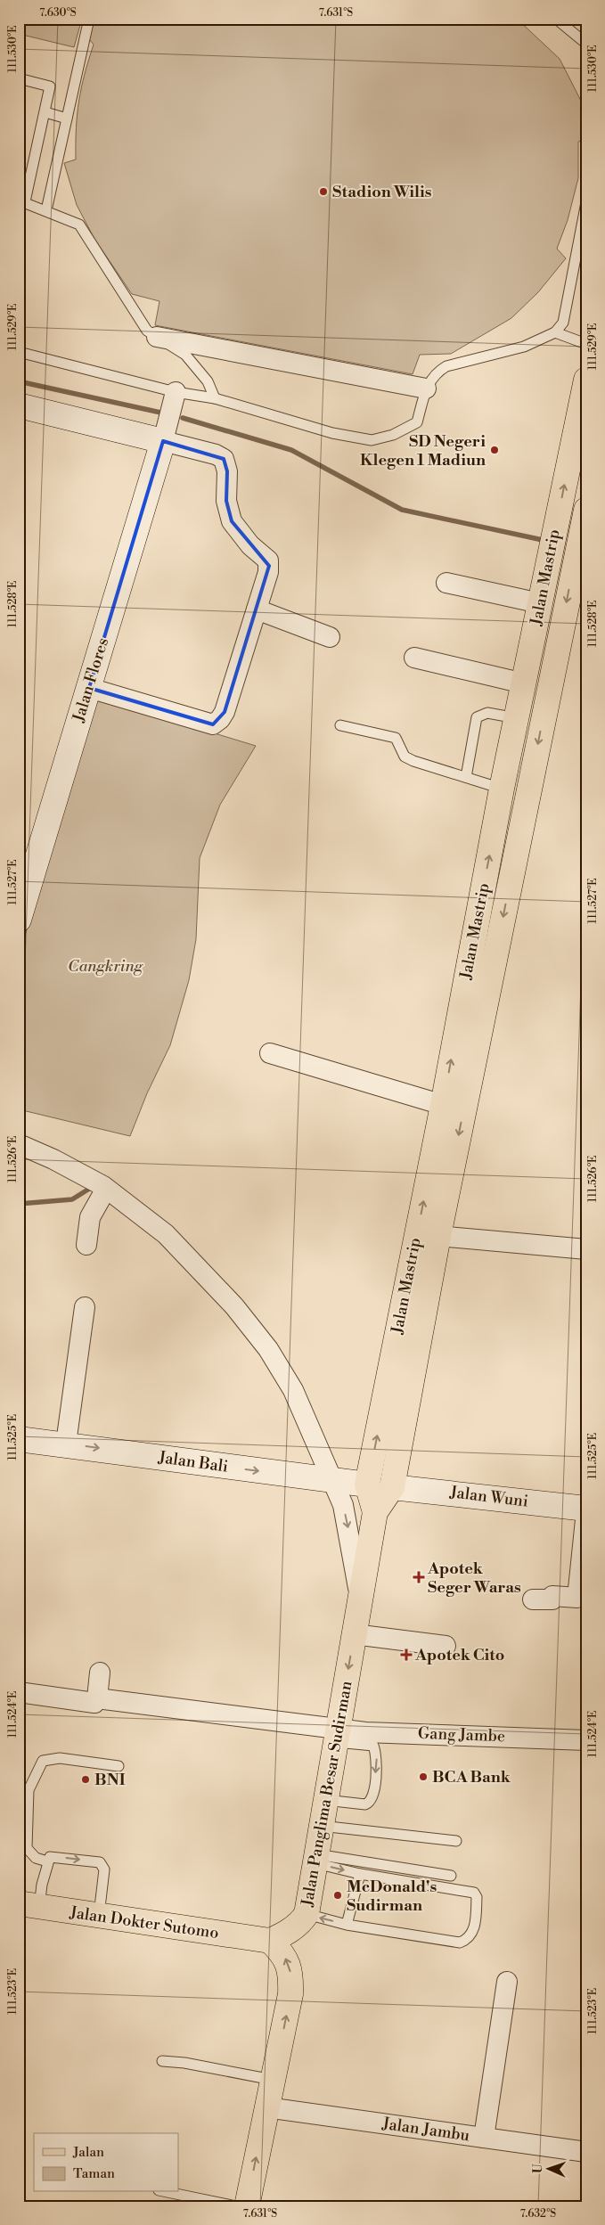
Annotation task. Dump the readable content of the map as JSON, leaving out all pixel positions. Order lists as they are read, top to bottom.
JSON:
{
  "streets": {
    "main road": ["Jalan Mastrip", "Jalan Panglima Besar Sudirman", "Jalan Dokter Sutomo"],
    "street": [
      "Jalan Flores",
      "Jalan Bali",
      "Jalan Wuni",
      "Gang Jambe",
      "Jalan Jambu"
    ]
  },
  "crossings": [
    ["Jalan Mastrip", "Jalan Bali"],
    ["Jalan Mastrip", "Jalan Wuni"],
    ["Jalan Mastrip", "Jalan Panglima Besar Sudirman"],
    ["Jalan Bali", "Jalan Panglima Besar Sudirman"],
    ["Jalan Wuni", "Jalan Panglima Besar Sudirman"],
    ["Gang Jambe", "Jalan Panglima Besar Sudirman"],
    ["Jalan Panglima Besar Sudirman", "Jalan Dokter Sutomo"]
  ],
  "one_way": ["Jalan Bali"],
  "parks": ["Cangkring"],
  "places": {
    "other": [
      "Stadion Wilis",
      "SD Negeri Klegen 1 Madiun",
      "BCA Bank",
      "BNI",
      "McDonald's Sudirman"
    ],
    "health": ["Apotek Seger Waras", "Apotek Cito"]
  },
  "legend": ["Jalan", "Taman"],
  "north": "left",
  "coordinates": [
    "7.630°S",
    "7.631°S",
    "111.530°E",
    "111.529°E",
    "111.528°E",
    "111.527°E",
    "111.526°E",
    "111.525°E",
    "111.524°E",
    "111.523°E",
    "7.632°S"
  ]
}
